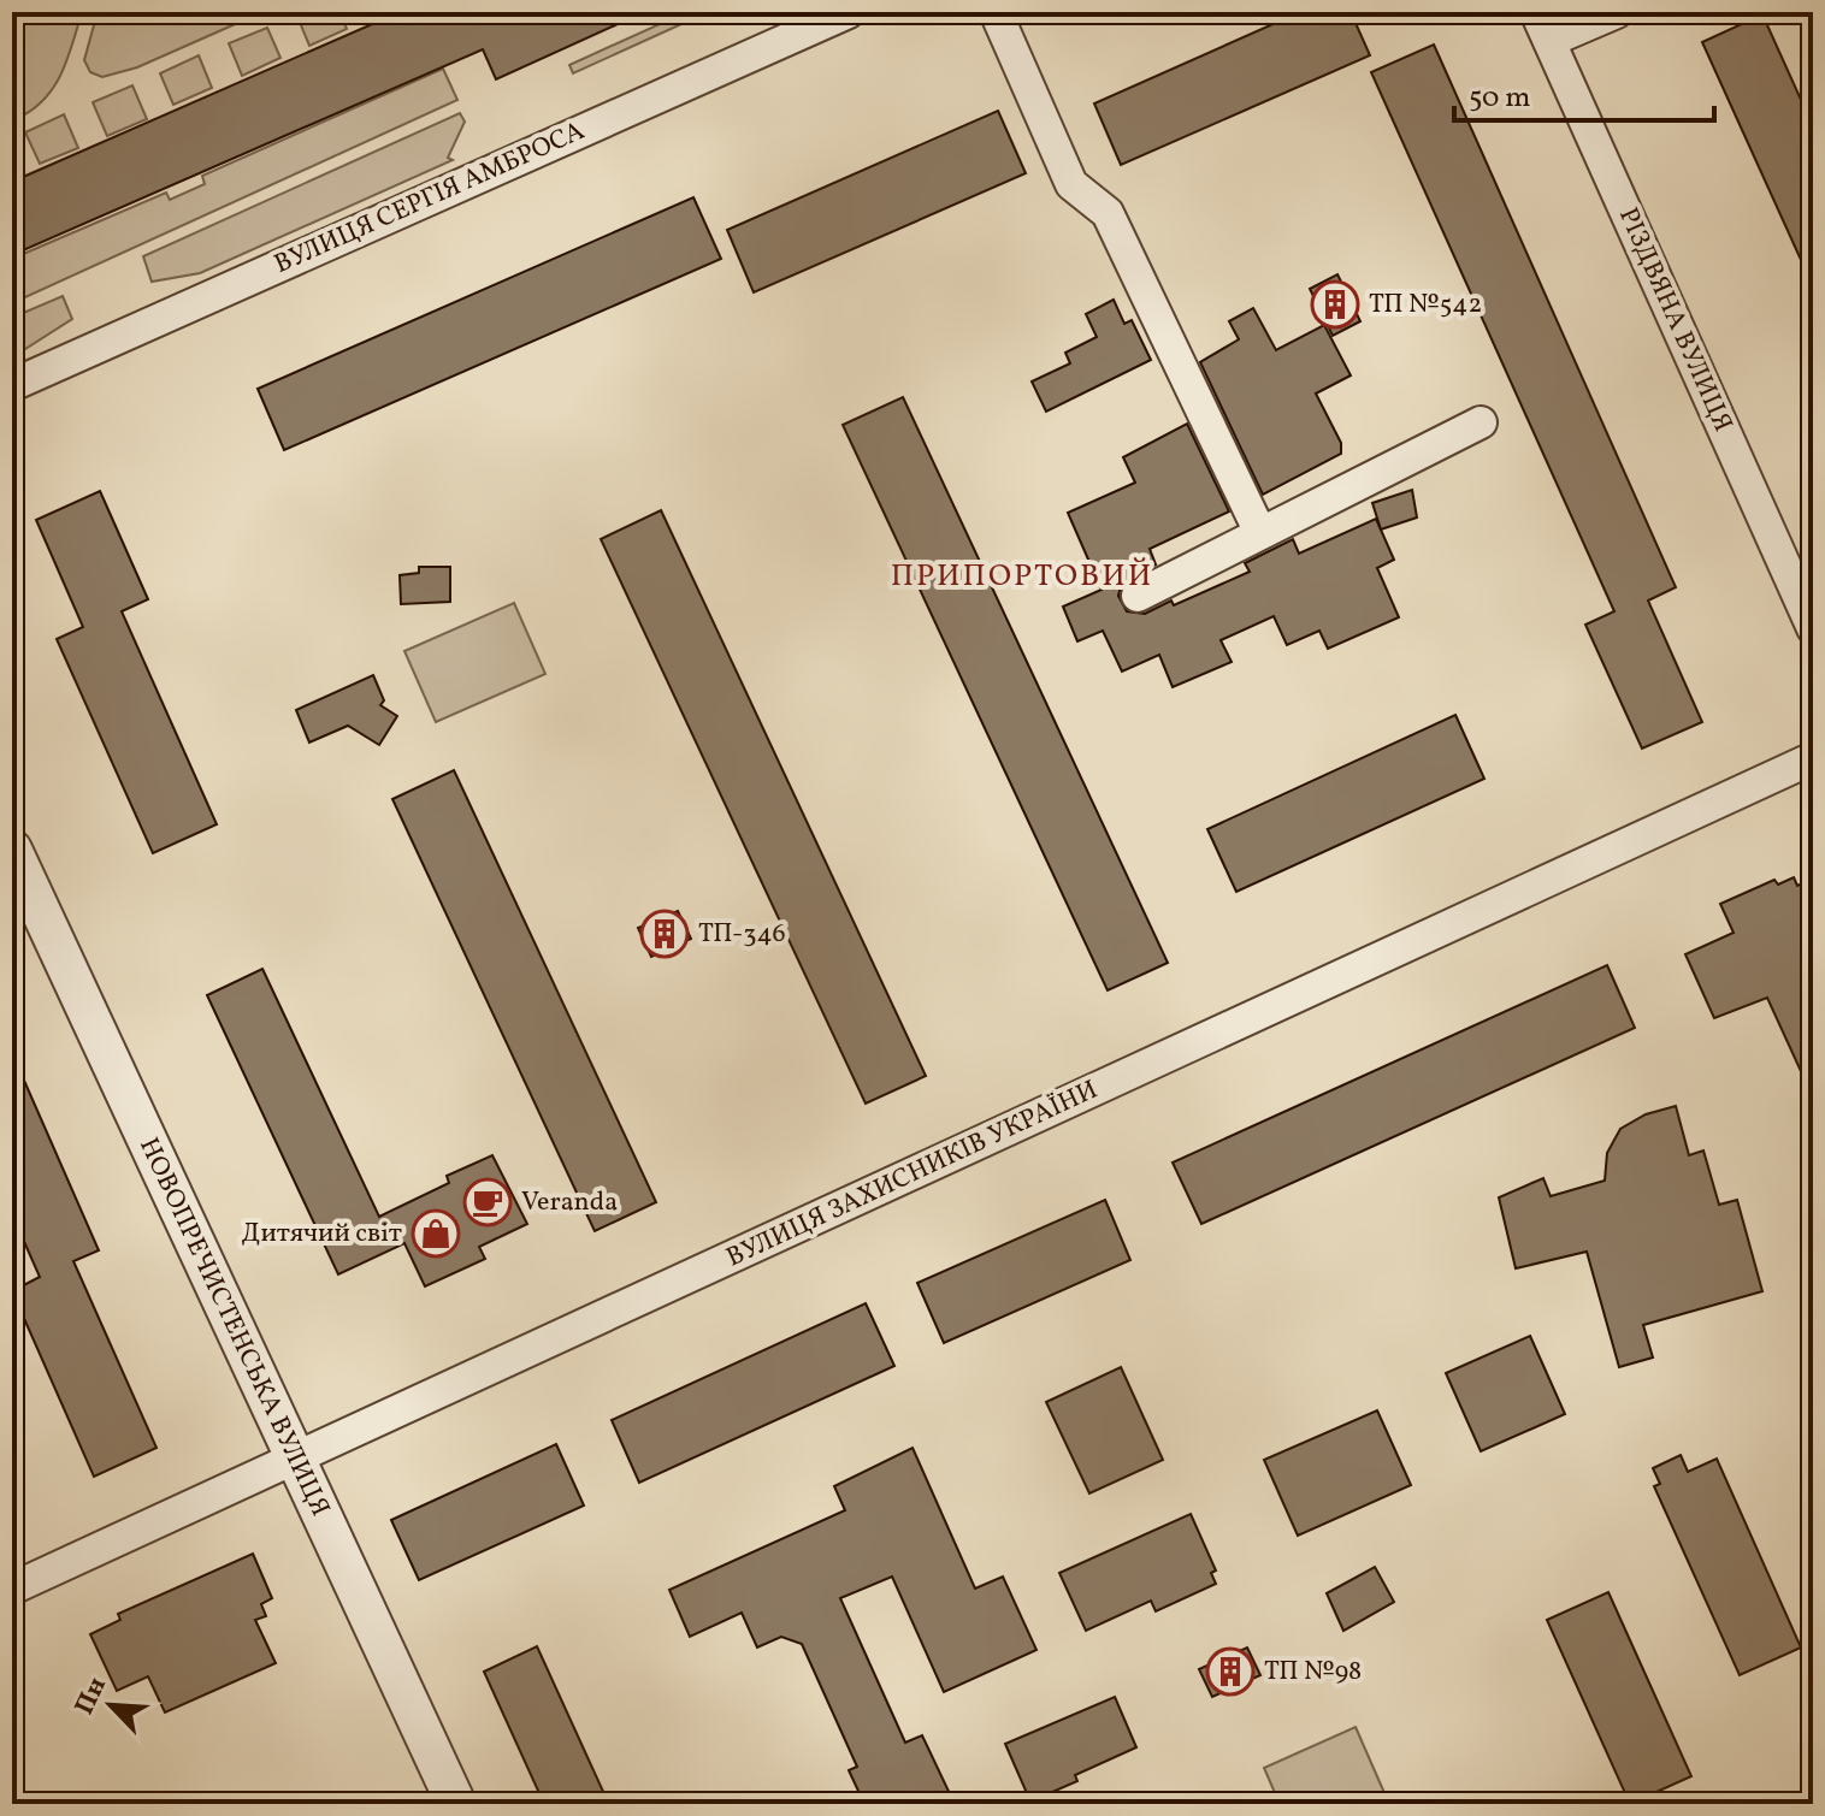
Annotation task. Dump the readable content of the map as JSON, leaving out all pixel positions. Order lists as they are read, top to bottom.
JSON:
{
  "streets": {
    "street": [
      "ВУЛИЦЯ СЕРГІЯ АМБРОСА",
      "РІЗДВЯНА ВУЛИЦЯ",
      "ВУЛИЦЯ ЗАХИСНИКІВ УКРАЇНИ",
      "НОВОПРЕЧИСТЕНСЬКА ВУЛИЦЯ"
    ]
  },
  "crossings": [
    ["ВУЛИЦЯ ЗАХИСНИКІВ УКРАЇНИ", "НОВОПРЕЧИСТЕНСЬКА ВУЛИЦЯ"]
  ],
  "districts": ["ПРИПОРТОВИЙ"],
  "places": {
    "building": ["ТП №542", "ТП-346", "ТП №98"],
    "cafe": ["Veranda"],
    "shop": ["Дитячий світ"]
  },
  "scale_bar": "50 m",
  "north": "top left"
}
